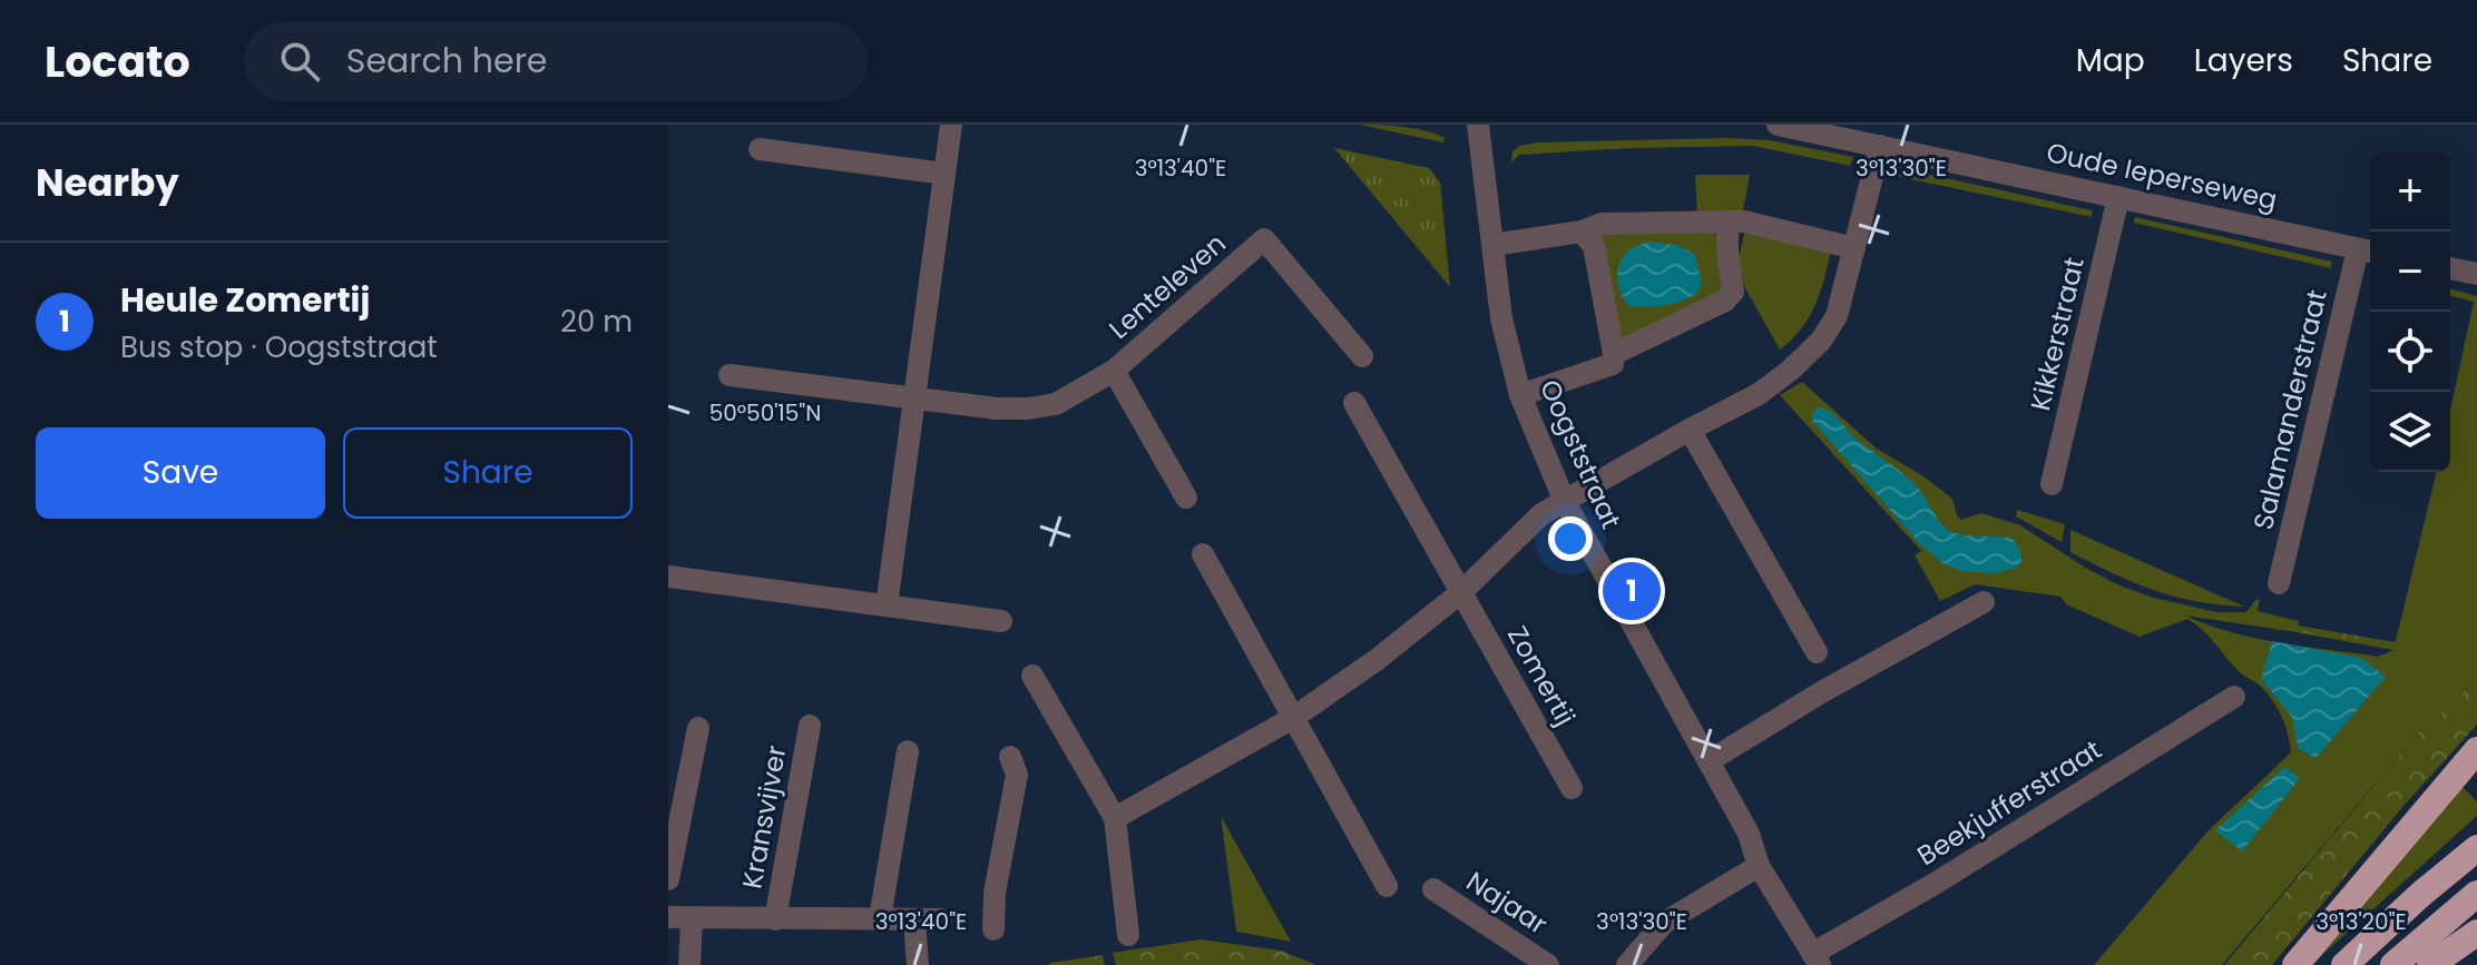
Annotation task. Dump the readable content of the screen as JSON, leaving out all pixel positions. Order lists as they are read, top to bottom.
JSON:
{
  "streets": {
    "street": [
      "Oude Ieperseweg",
      "Lenteleven",
      "Kikkerstraat",
      "Salamanderstraat",
      "Oogststraat",
      "Zomertij",
      "Beekjufferstraat",
      "Kransvijver",
      "Najaar"
    ]
  },
  "crossings": [
    ["Oude Ieperseweg", "Kikkerstraat"],
    ["Oude Ieperseweg", "Salamanderstraat"],
    ["Oogststraat", "Beekjufferstraat"]
  ],
  "page": {
    "header": "Locato",
    "search": "Search here",
    "nav": ["Map", "Layers", "Share"],
    "heading": "Nearby",
    "map_buttons": ["+", "−"],
    "list": [
      {
        "mark": "1",
        "name": "Heule Zomertij",
        "note": "Bus stop · Oogststraat",
        "value": "20 m"
      }
    ],
    "buttons": ["Save", "Share"],
    "pins": "1"
  },
  "coordinates": [
    "3°13'40\"E",
    "3°13'30\"E",
    "50°50'15\"N",
    "3°13'20\"E"
  ]
}
